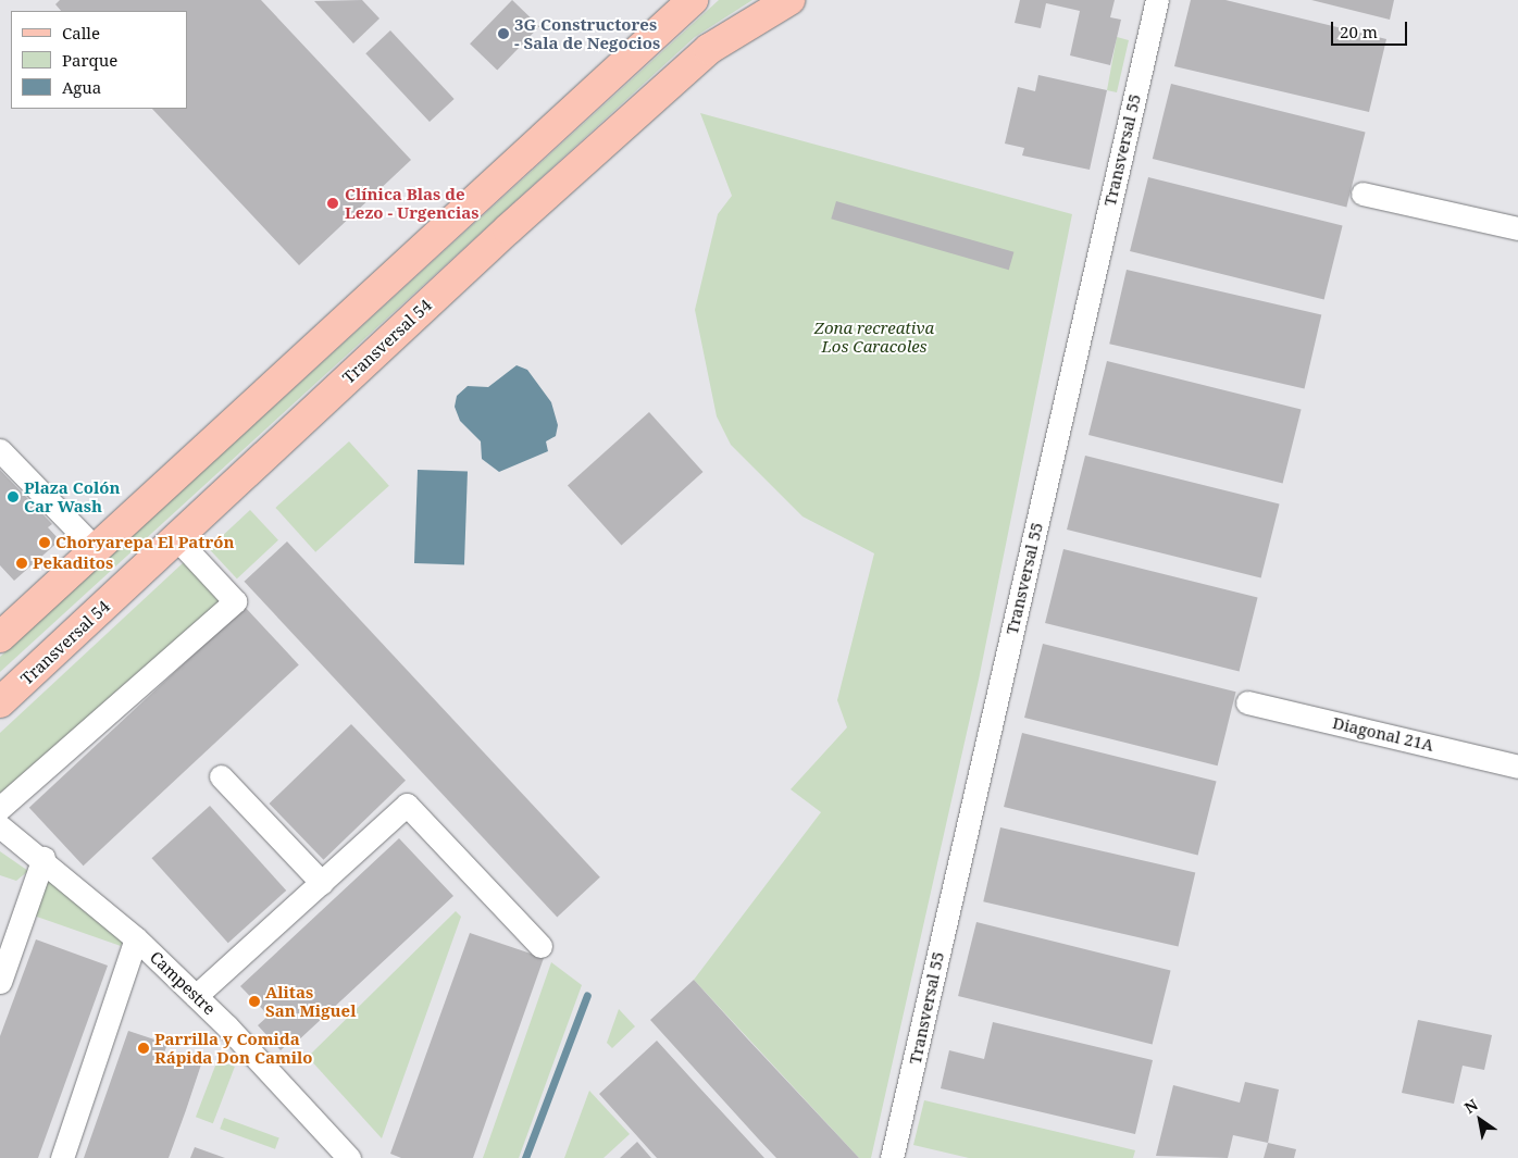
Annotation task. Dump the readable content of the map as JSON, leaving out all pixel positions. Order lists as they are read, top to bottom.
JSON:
{
  "streets": {
    "main road": ["Transversal 54"],
    "street": ["Transversal 55", "Diagonal 21A", "Campestre"]
  },
  "parks": ["Zona recreativa Los Caracoles"],
  "places": [
    "3G Constructores - Sala de Negocios",
    "Clínica Blas de Lezo - Urgencias",
    "Plaza Colón Car Wash",
    "Choryarepa El Patrón",
    "Pekaditos",
    "Alitas San Miguel",
    "Parrilla y Comida Rápida Don Camilo"
  ],
  "legend": ["Calle", "Parque", "Agua"],
  "scale_bar": "20 m",
  "north": "top left"
}
